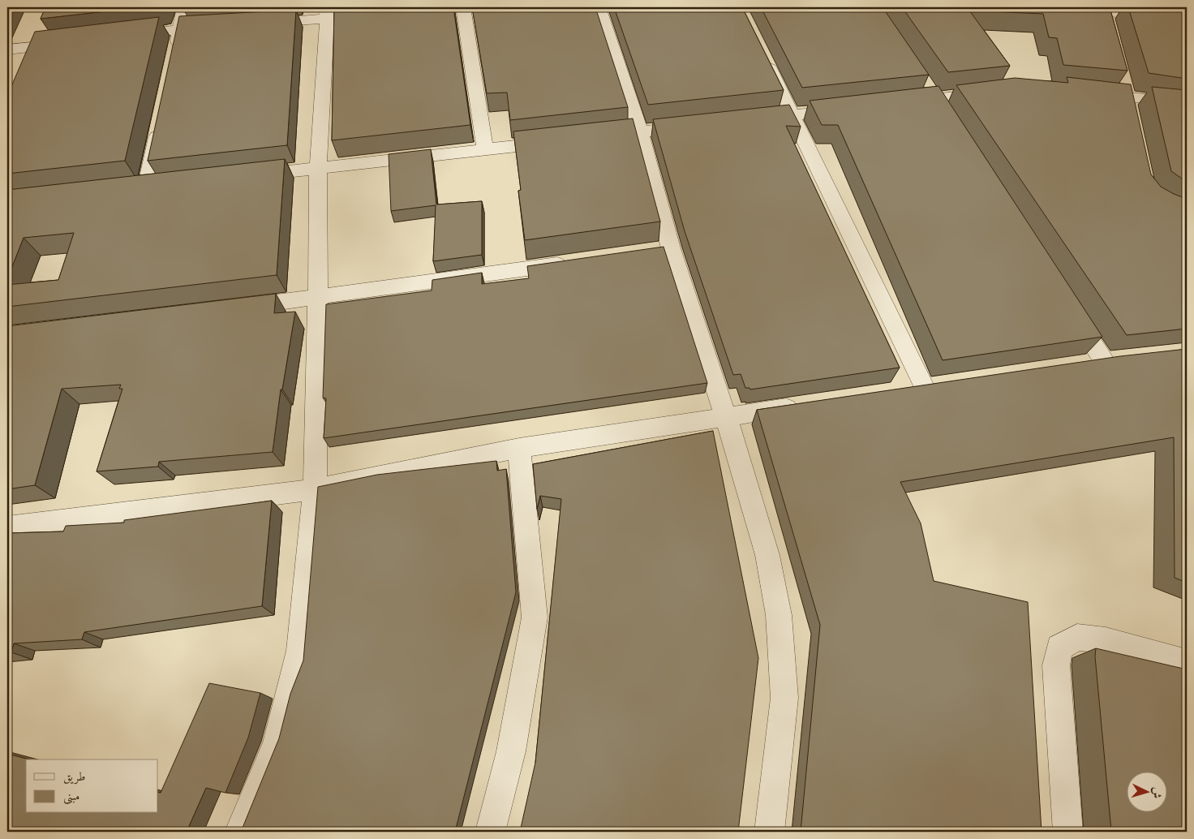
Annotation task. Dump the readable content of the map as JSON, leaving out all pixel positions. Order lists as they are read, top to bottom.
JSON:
{
  "legend": ["طريق", "مبنى"],
  "north": "right"
}
